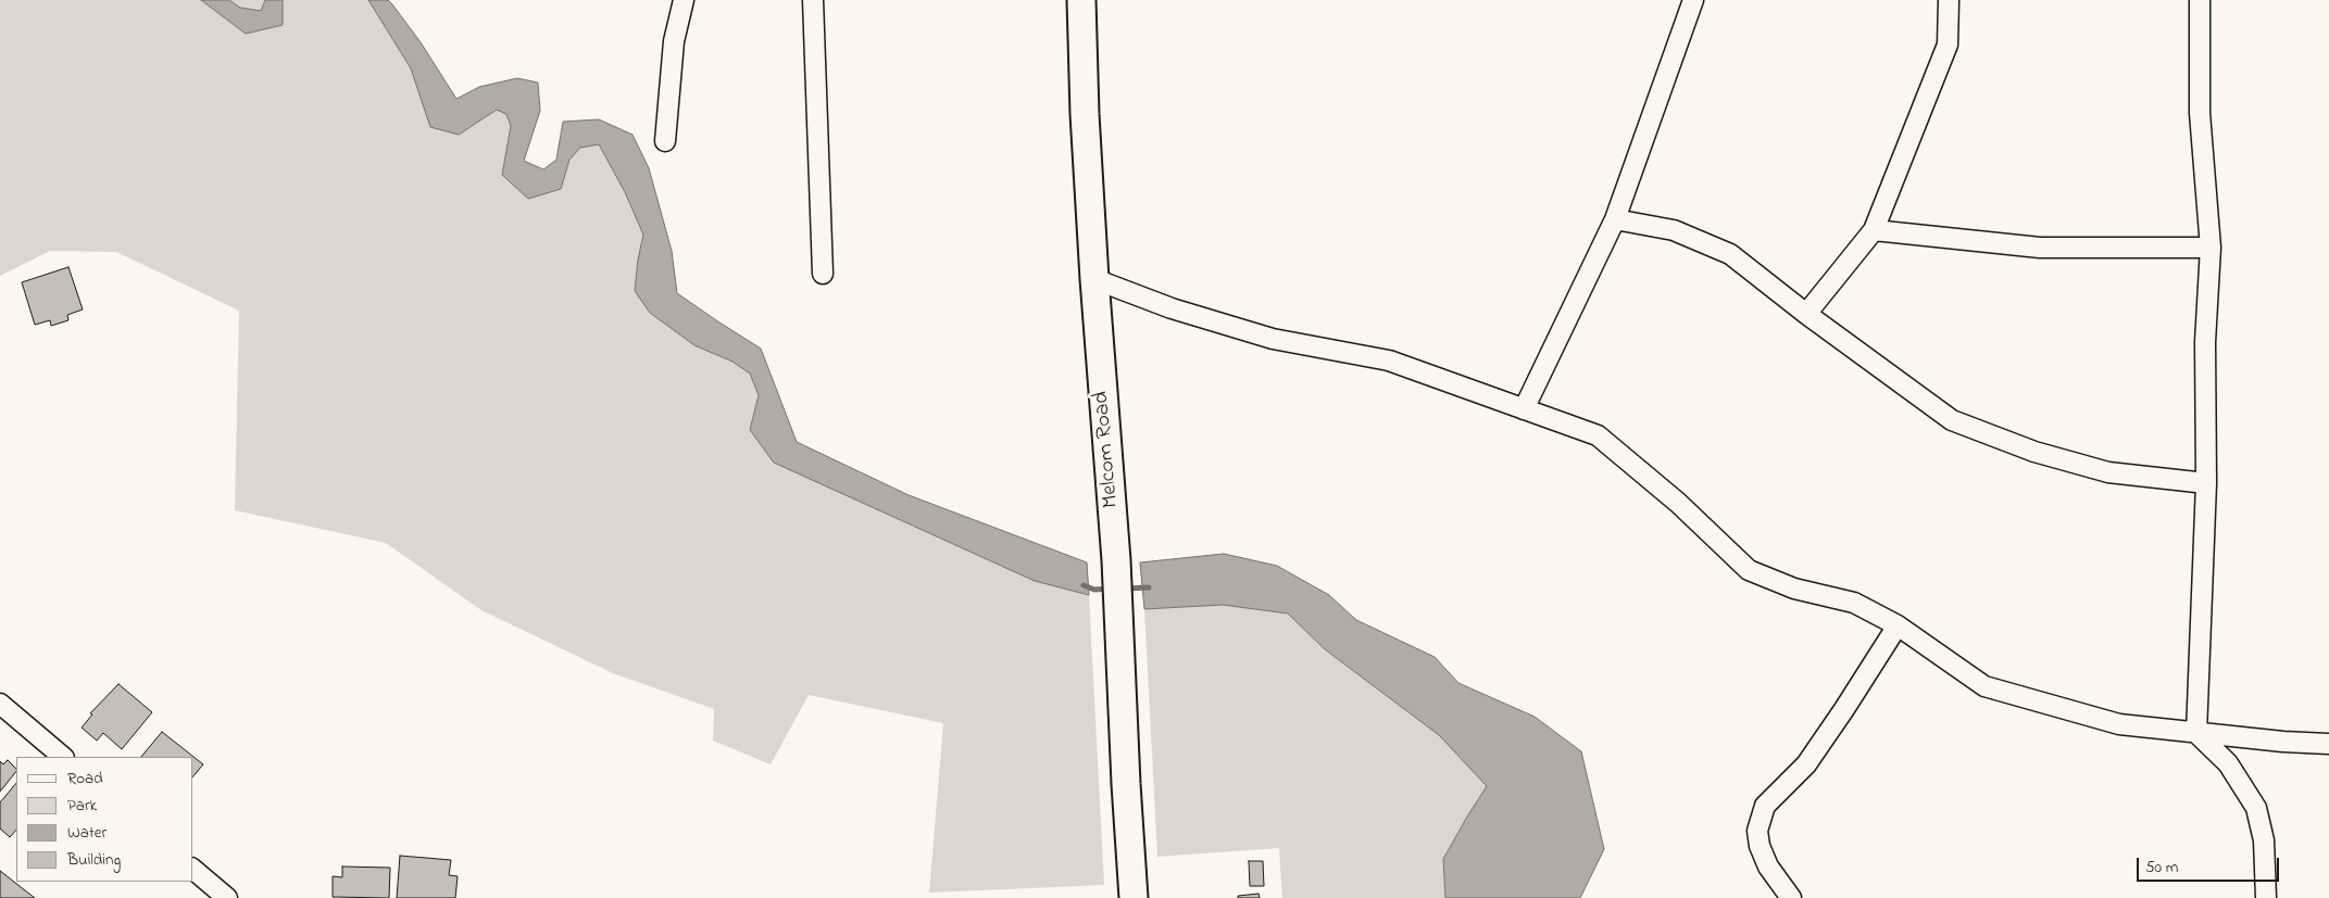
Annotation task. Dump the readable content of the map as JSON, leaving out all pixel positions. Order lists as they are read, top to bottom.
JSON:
{
  "streets": {
    "main road": ["Melcom Road"]
  },
  "legend": [
    "Road",
    "Park",
    "Water",
    "Building"
  ],
  "scale_bar": "50 m"
}
